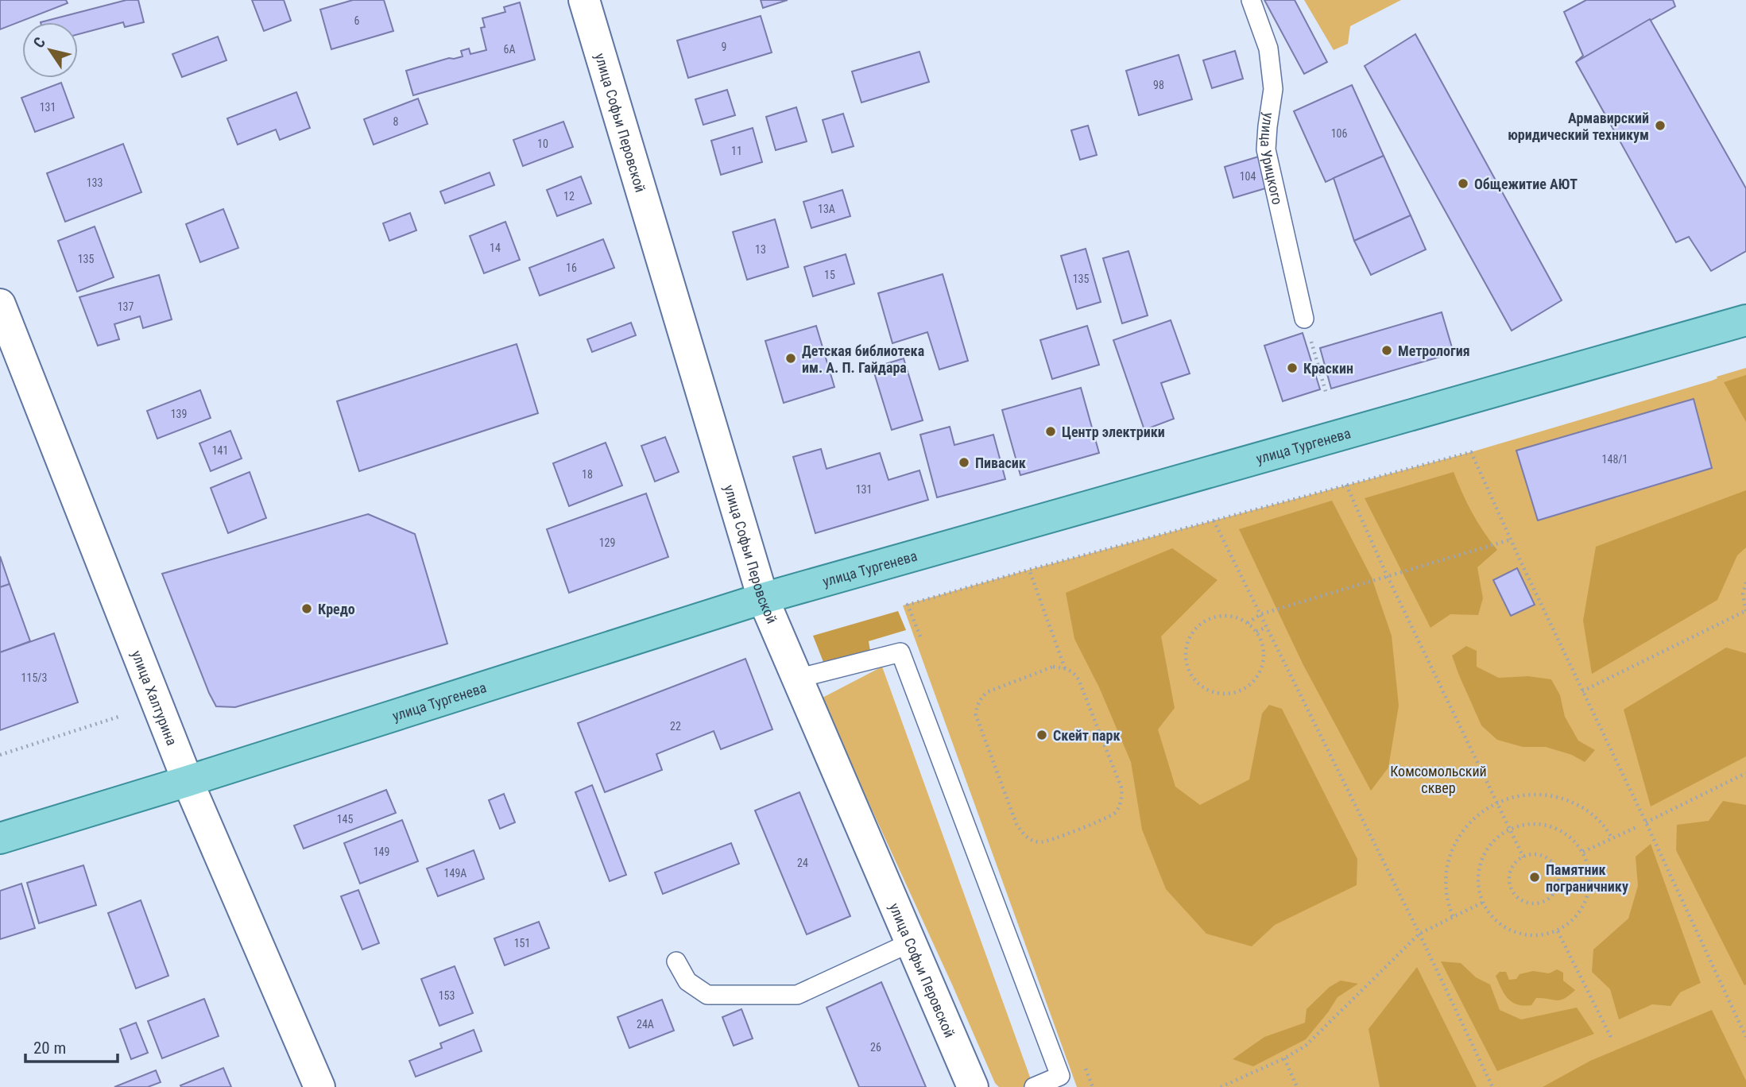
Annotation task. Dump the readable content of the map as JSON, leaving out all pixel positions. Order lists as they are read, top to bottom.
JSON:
{
  "streets": {
    "main road": ["улица Тургенева"],
    "street": ["улица Софьи Перовской", "улица Халтурина"],
    "lane": ["улица Урицкого"]
  },
  "crossings": [
    ["улица Софьи Перовской", "улица Тургенева"],
    ["улица Тургенева", "улица Халтурина"]
  ],
  "parks": ["Комсомольский сквер"],
  "places": [
    "Армавирский юридический техникум",
    "Общежитие АЮТ",
    "Метрология",
    "Детская библиотека им. А. П. Гайдара",
    "Краскин",
    "Центр электрики",
    "Пивасик",
    "Кредо",
    "Скейт парк",
    "Памятник пограничнику"
  ],
  "house_numbers": [
    "6",
    "9",
    "6А",
    "98",
    "131",
    "8",
    "106",
    "10",
    "11",
    "104",
    "133",
    "12",
    "13А",
    "14",
    "13",
    "135",
    "16",
    "15",
    "135",
    "137",
    "139",
    "141",
    "148/1",
    "18",
    "131",
    "129",
    "115/3",
    "22",
    "145",
    "149",
    "24",
    "149А",
    "151",
    "153",
    "24А",
    "26"
  ],
  "scale_bar": "20 m",
  "north": "top left"
}
